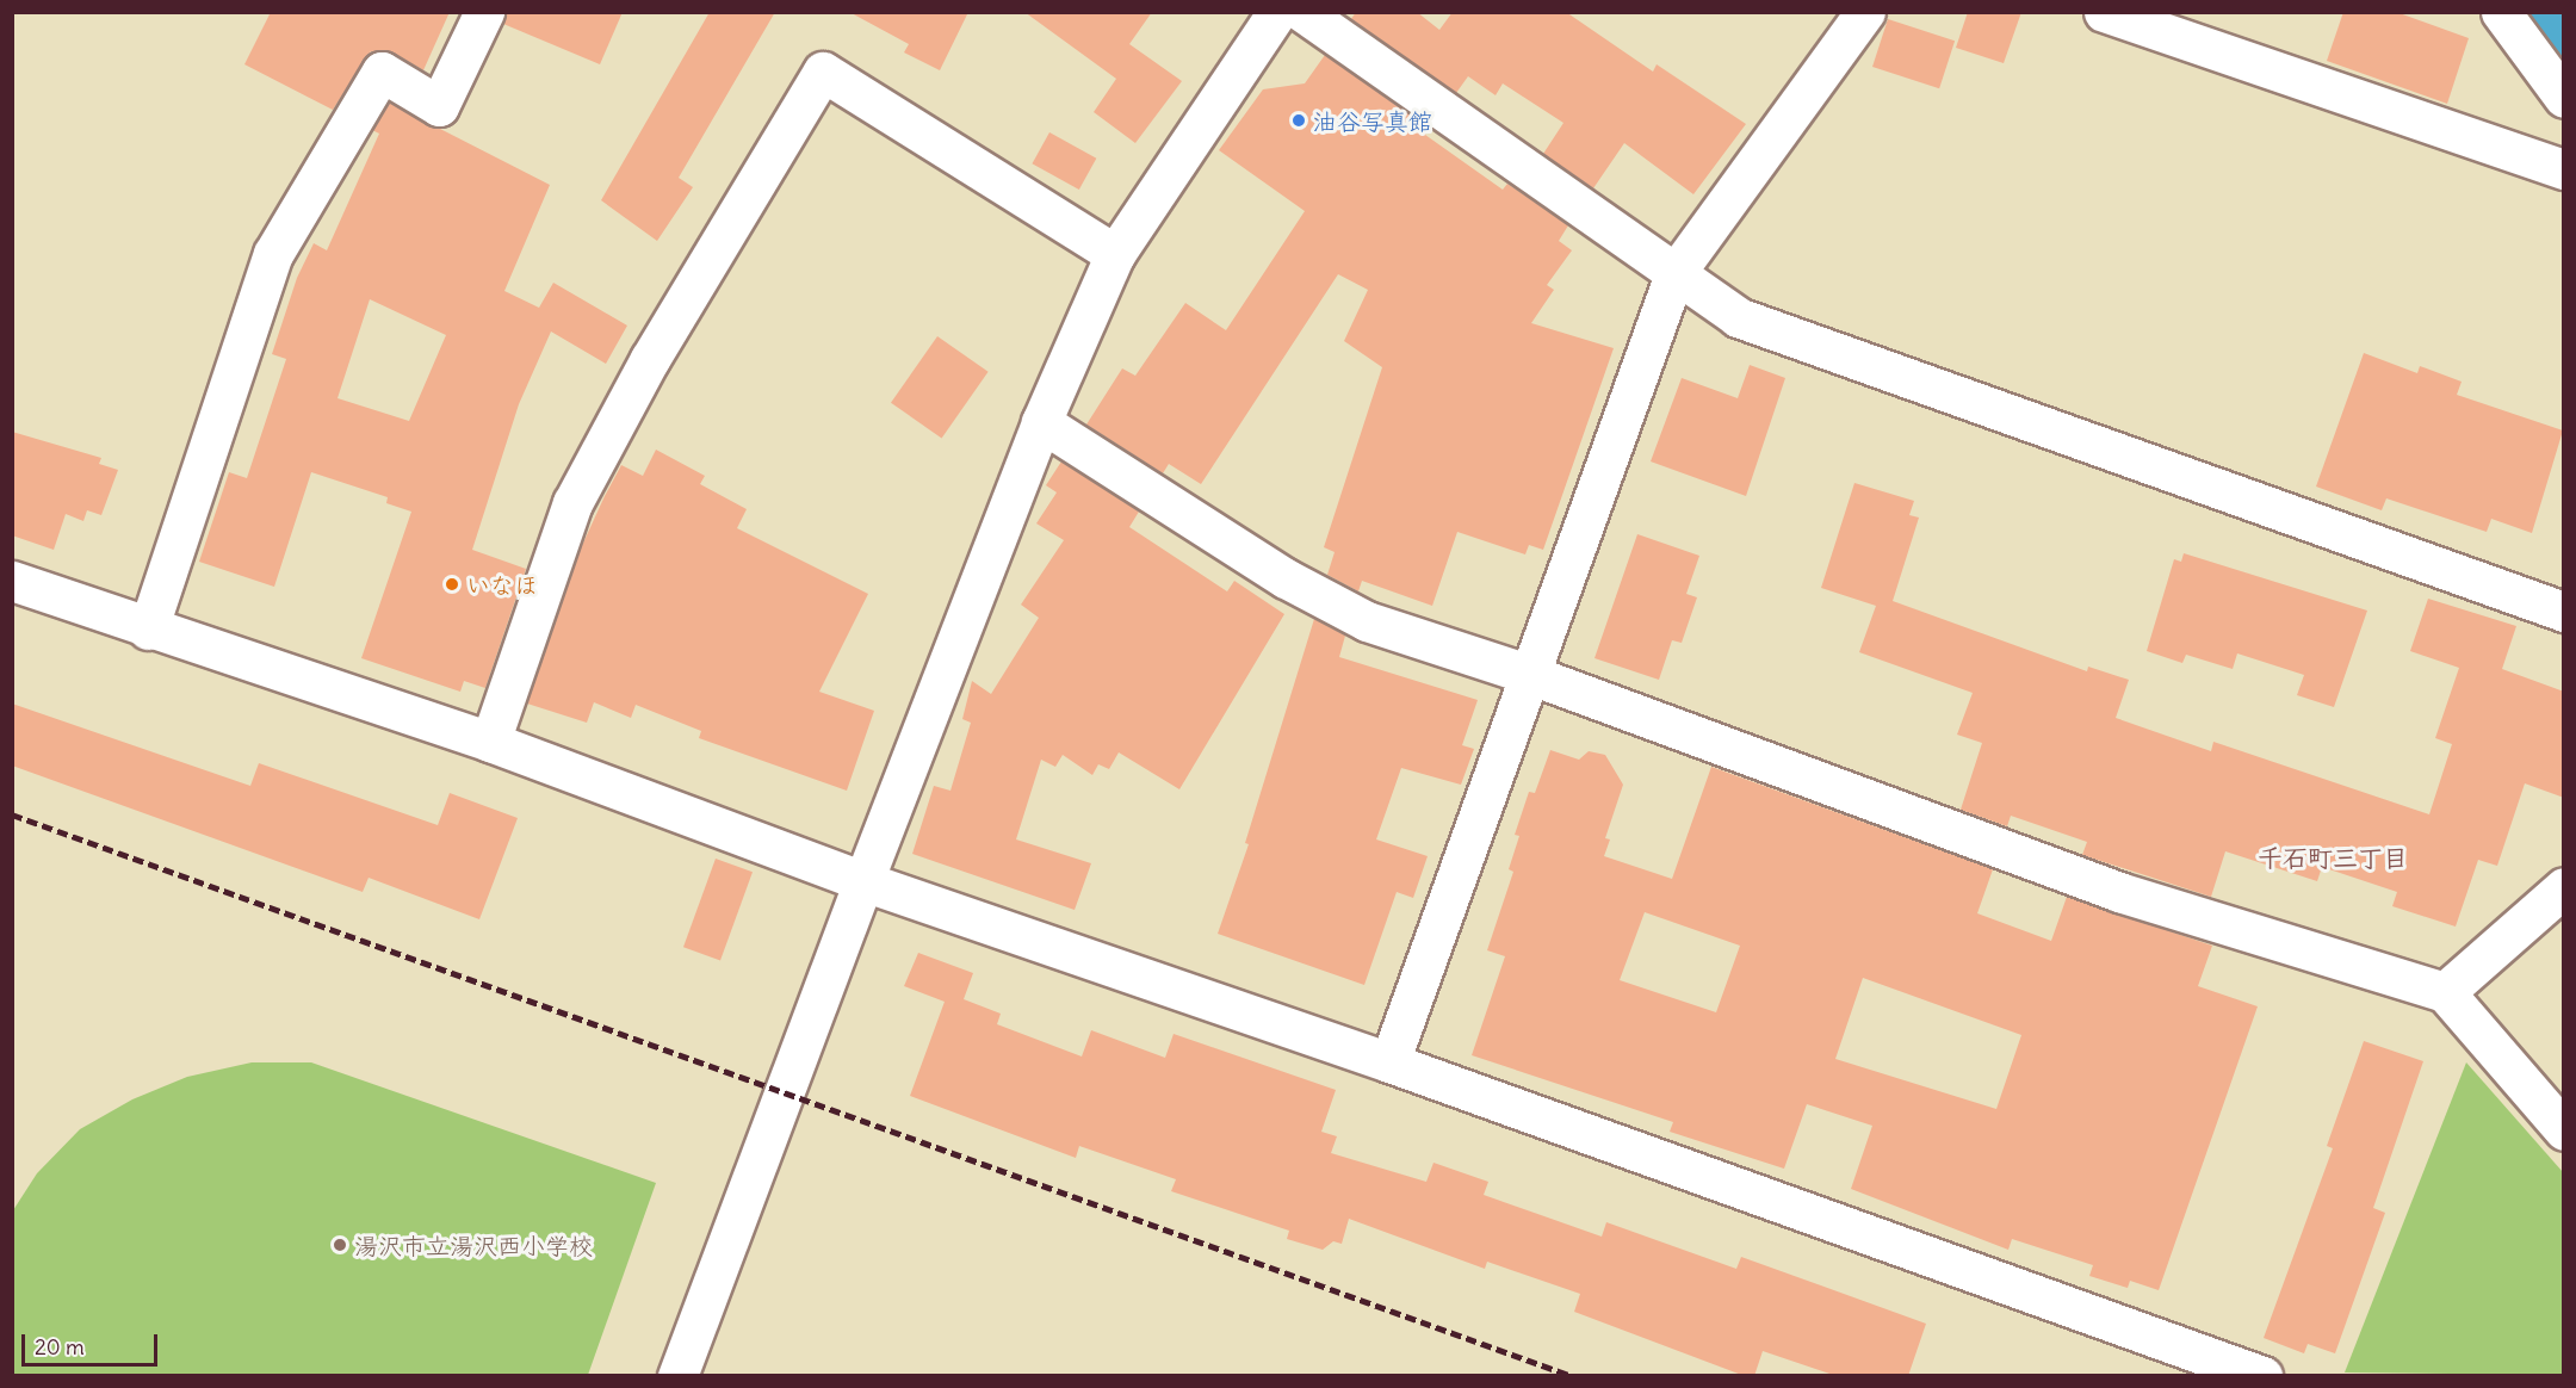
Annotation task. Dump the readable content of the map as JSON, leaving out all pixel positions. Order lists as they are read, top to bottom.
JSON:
{
  "districts": ["千石町三丁目"],
  "places": ["油谷写真館", "いなほ", "湯沢市立湯沢西小学校"],
  "scale_bar": "20 m"
}
